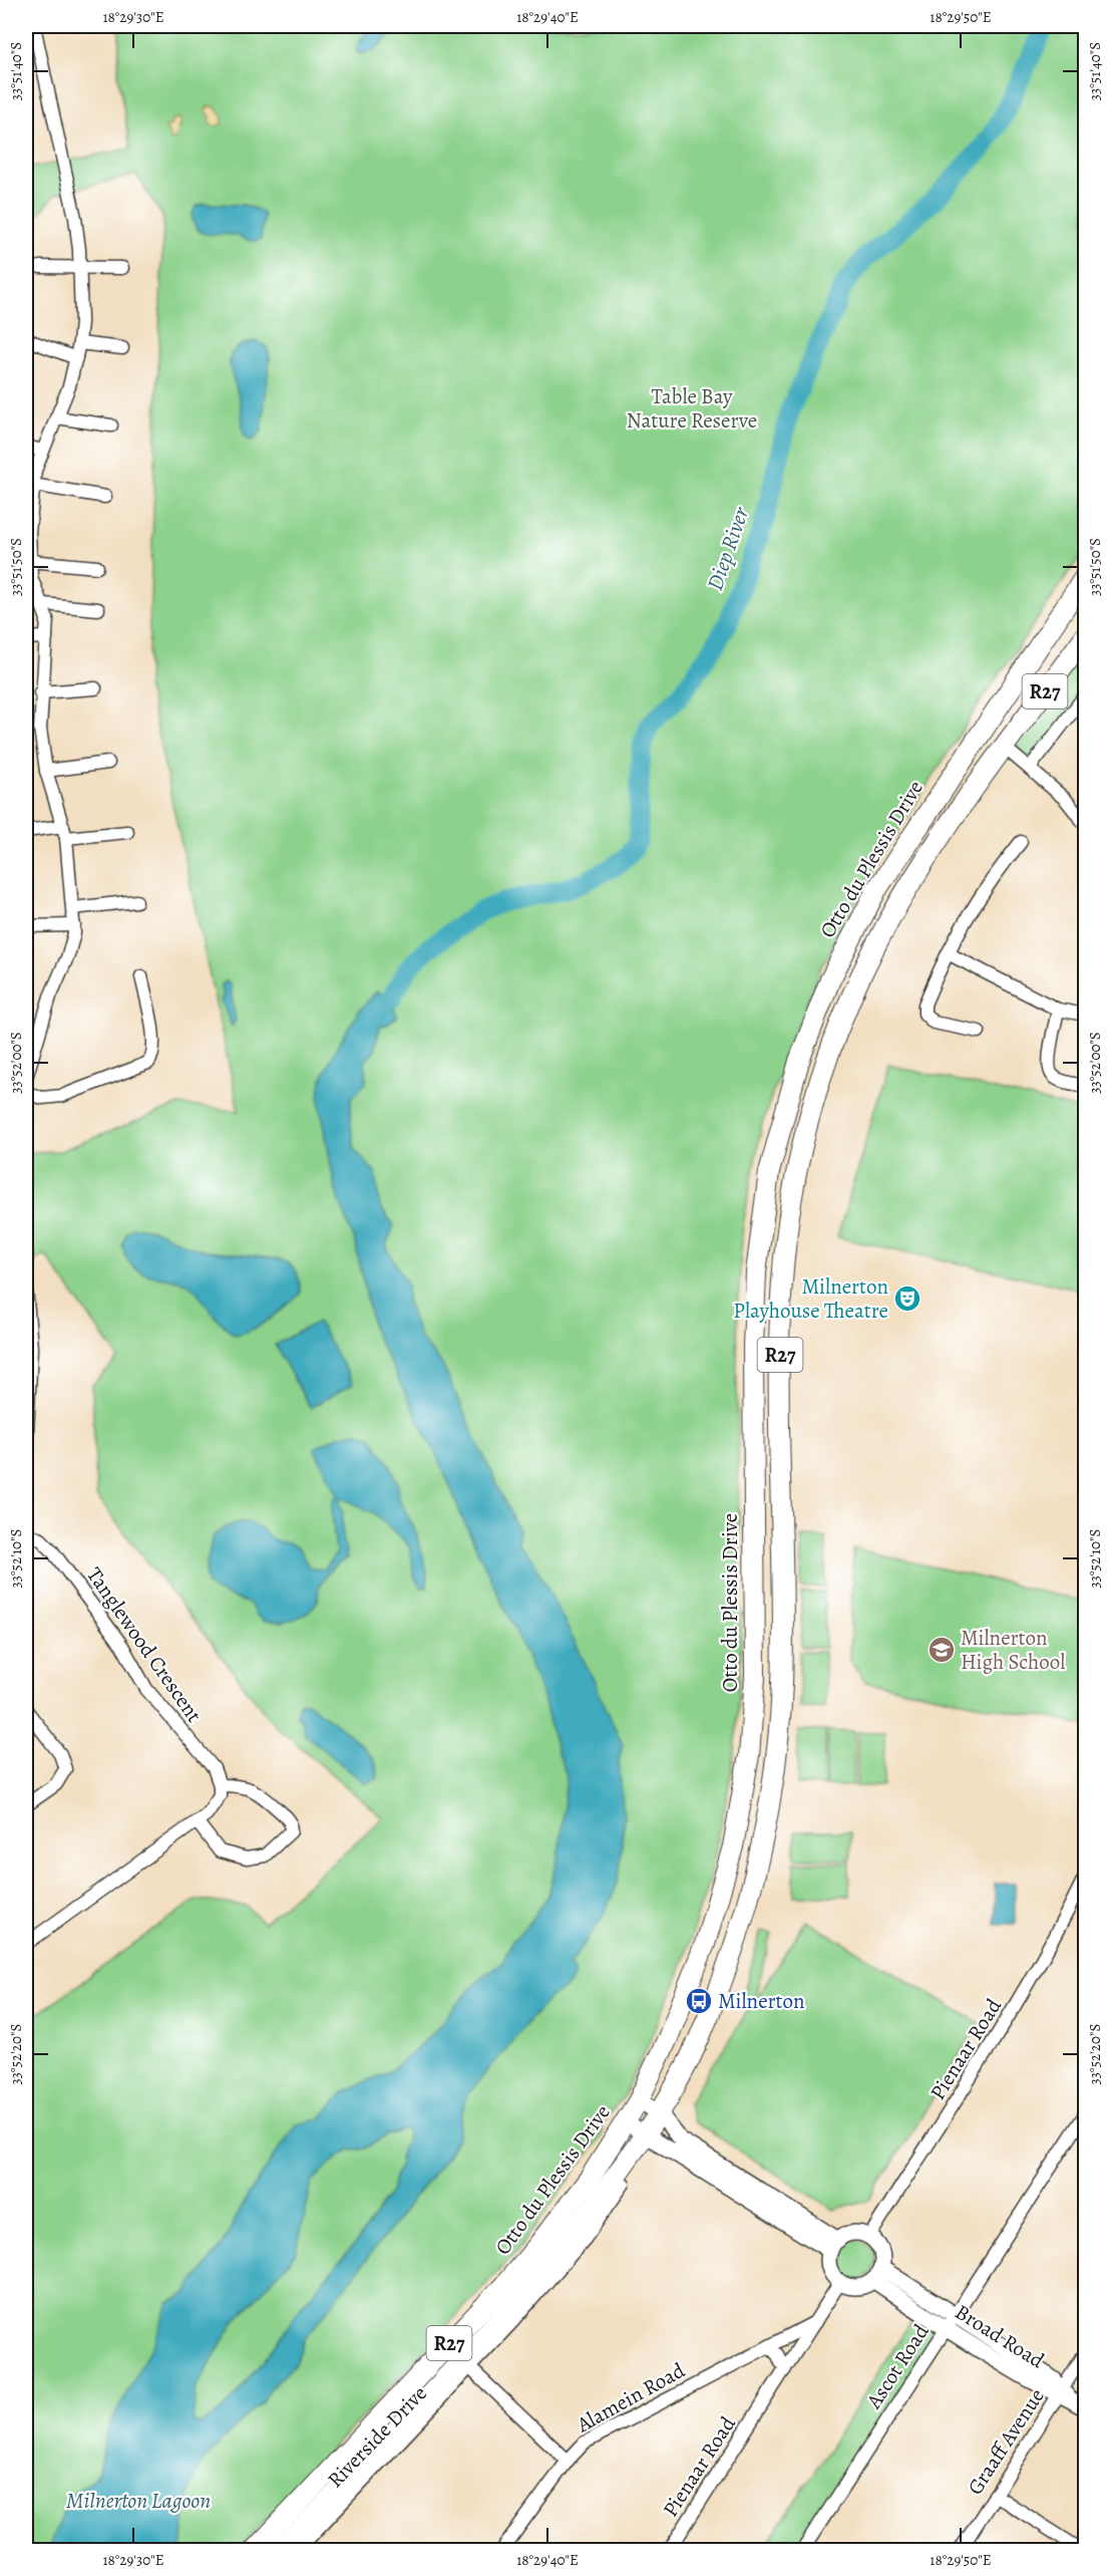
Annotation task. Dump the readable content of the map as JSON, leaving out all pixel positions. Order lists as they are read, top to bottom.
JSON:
{
  "streets": {
    "main road": ["R27", "Otto du Plessis Drive"],
    "street": [
      "Tanglewood Crescent",
      "Pienaar Road",
      "Broad Road",
      "Ascot Road",
      "Alamein Road",
      "Riverside Drive",
      "Graaff Avenue"
    ]
  },
  "crossings": [
    ["Pienaar Road", "Broad Road"],
    ["Pienaar Road", "Alamein Road"],
    ["Broad Road", "Ascot Road"],
    ["Broad Road", "Graaff Avenue"]
  ],
  "water": ["Diep River", "Milnerton Lagoon"],
  "parks": ["Table Bay Nature Reserve"],
  "places": {
    "theatre": ["Milnerton Playhouse Theatre"],
    "school or university": ["Milnerton High School"],
    "bus stop": ["Milnerton"]
  },
  "coordinates": [
    "18°29'30\"E",
    "18°29'40\"E",
    "18°29'50\"E",
    "33°51'40\"S",
    "33°51'50\"S",
    "33°52'00\"S",
    "33°52'10\"S",
    "33°52'20\"S"
  ]
}
